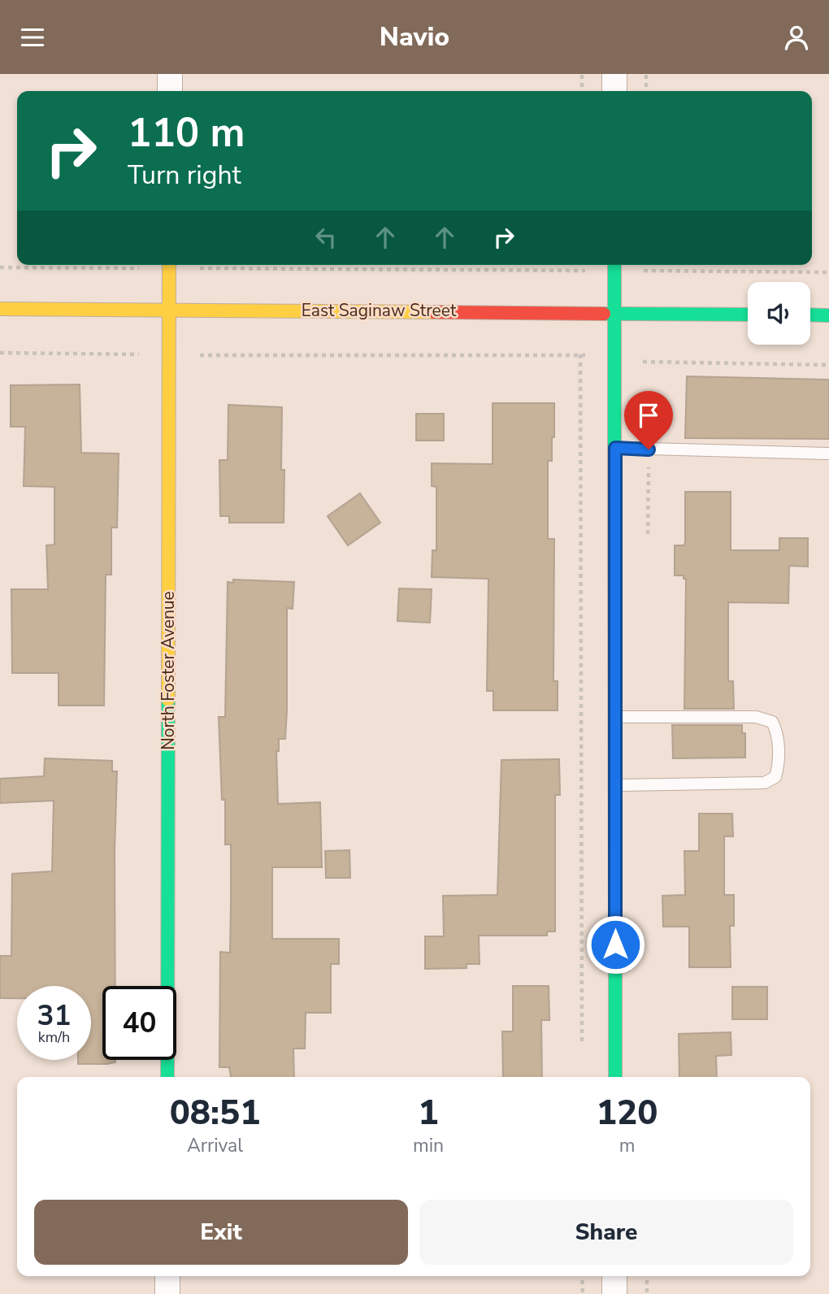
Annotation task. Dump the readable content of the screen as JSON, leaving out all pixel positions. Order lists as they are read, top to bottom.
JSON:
{
  "streets": {
    "street": ["East Saginaw Street", "North Foster Avenue"]
  },
  "crossings": [
    ["East Saginaw Street", "North Foster Avenue"]
  ],
  "page": {
    "header": "Navio",
    "turn": ["110 m", "Turn right"],
    "speed": "31 km/h",
    "limit": "40",
    "eta": [
      "08:51",
      "Arrival",
      "1",
      "min",
      "120",
      "m"
    ],
    "buttons": ["Exit", "Share"]
  }
}
